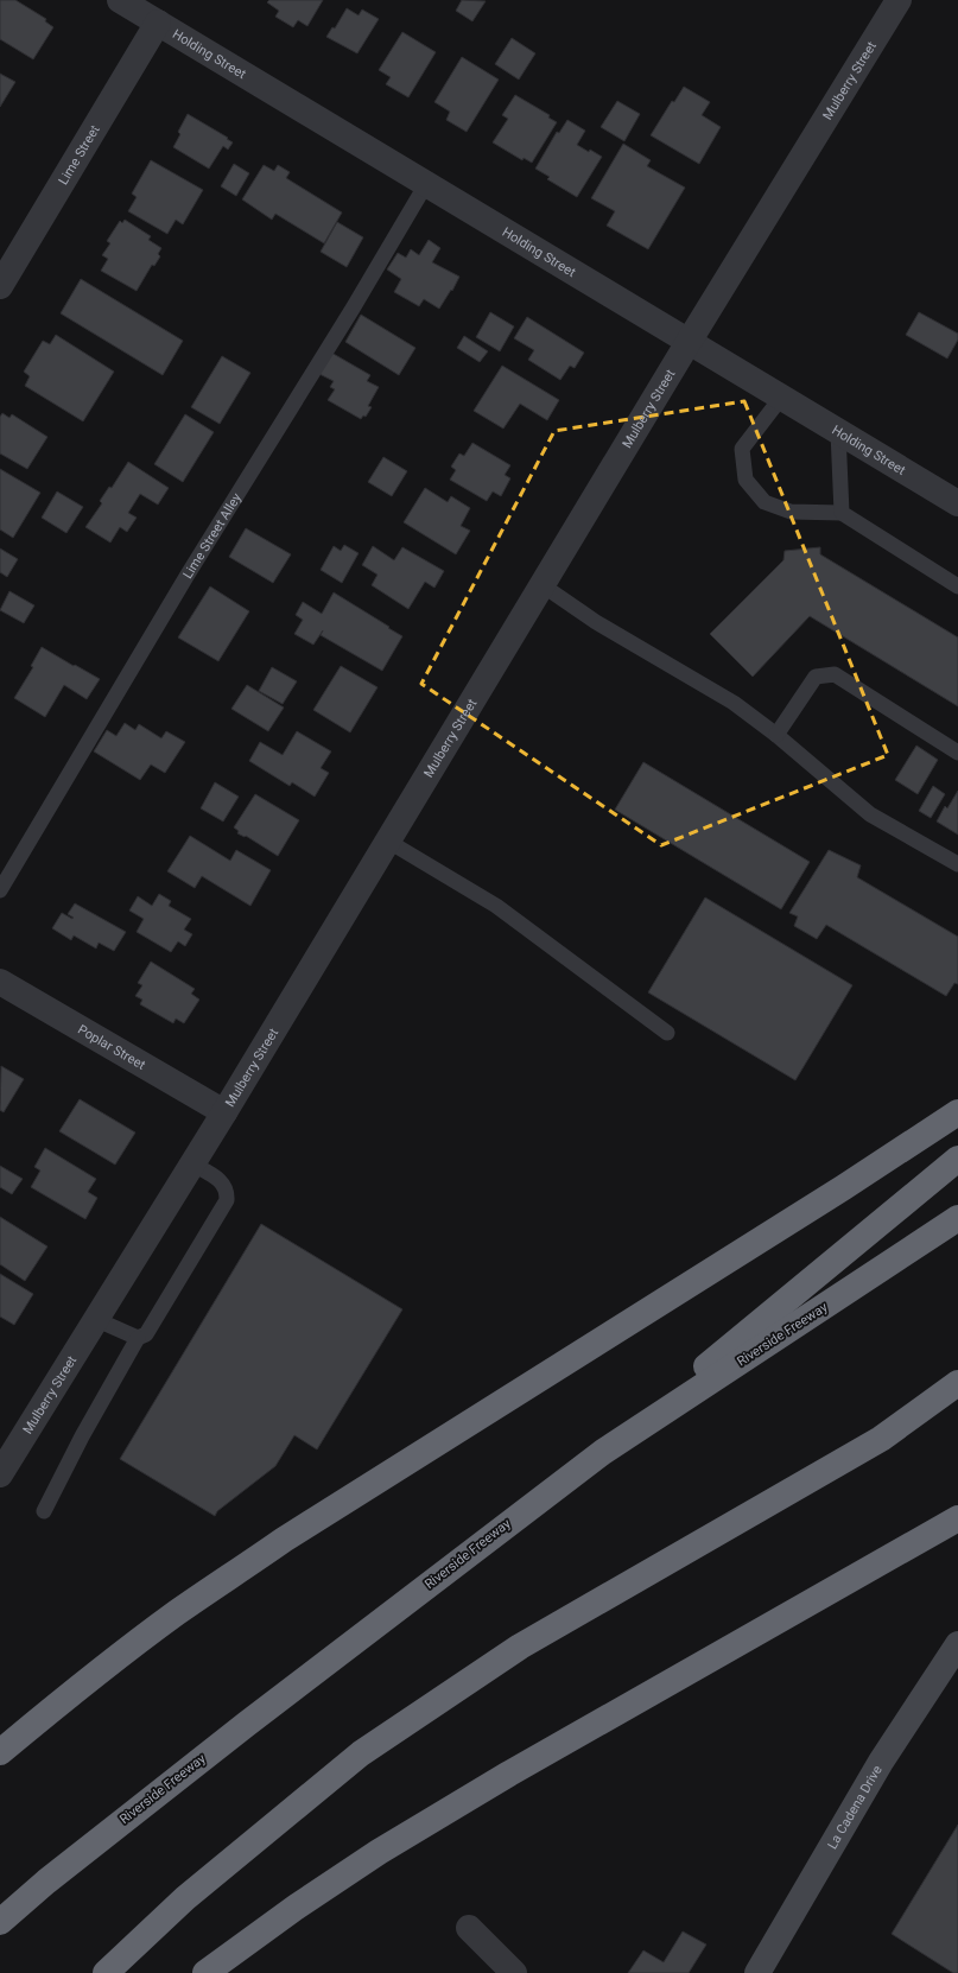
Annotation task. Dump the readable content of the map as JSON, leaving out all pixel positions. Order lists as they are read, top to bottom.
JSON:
{
  "streets": {
    "highway": ["Riverside Freeway"],
    "street": [
      "Holding Street",
      "Mulberry Street",
      "Lime Street",
      "Poplar Street",
      "La Cadena Drive"
    ],
    "lane": ["Lime Street Alley"]
  },
  "crossings": [
    ["Holding Street", "Mulberry Street"],
    ["Holding Street", "Lime Street"],
    ["Holding Street", "Lime Street Alley"],
    ["Mulberry Street", "Poplar Street"]
  ]
}
